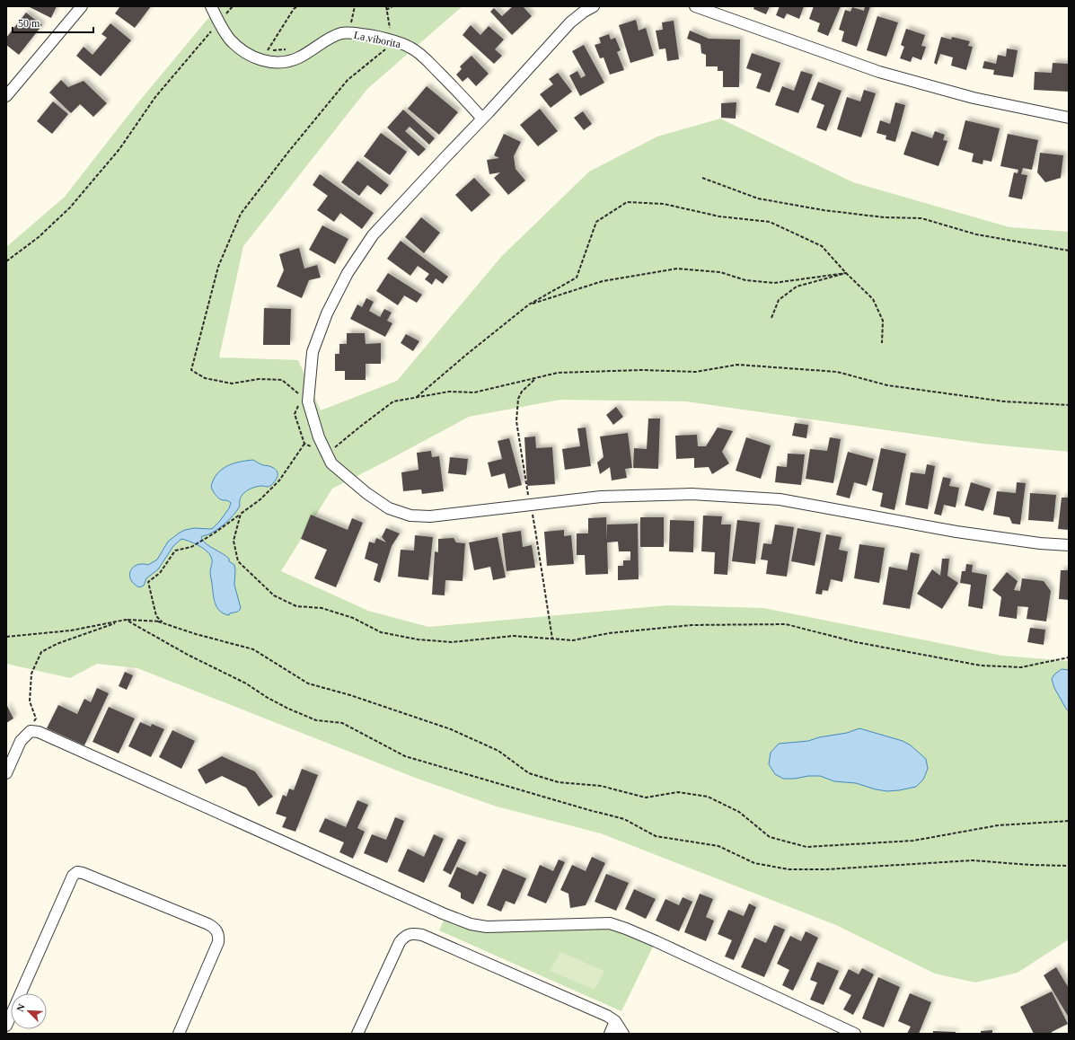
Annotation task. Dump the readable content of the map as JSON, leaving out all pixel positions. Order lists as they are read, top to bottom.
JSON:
{
  "streets": {
    "street": ["La viborita"]
  },
  "scale_bar": "50 m",
  "north": "top left"
}
